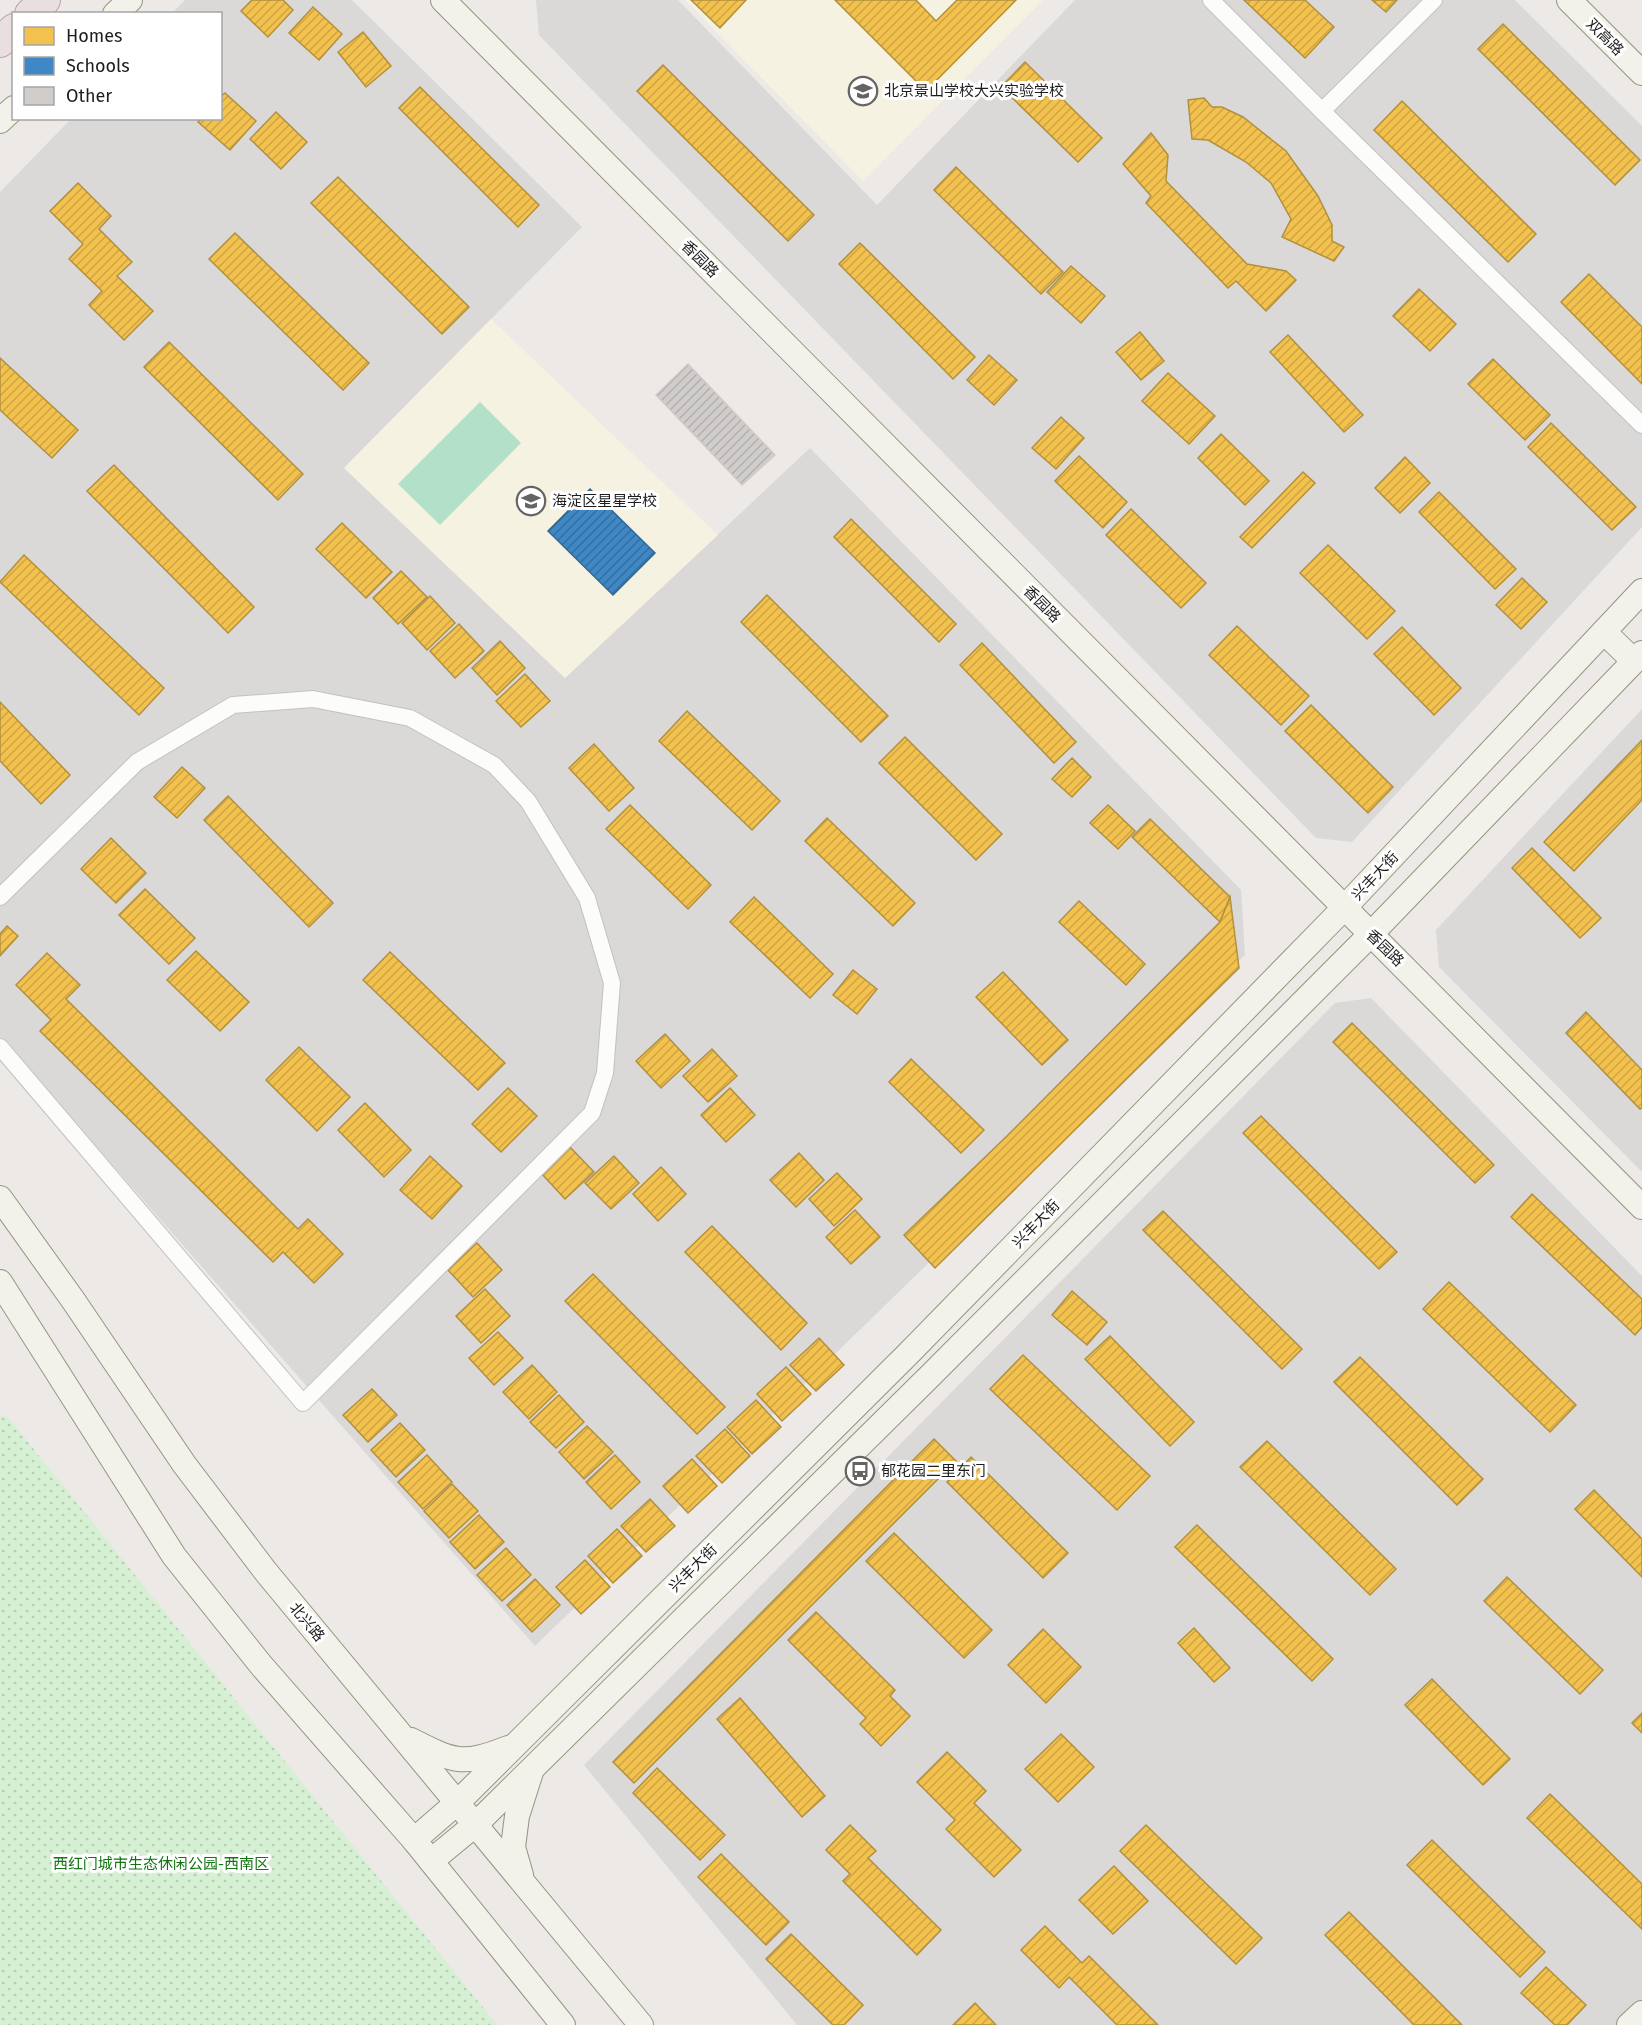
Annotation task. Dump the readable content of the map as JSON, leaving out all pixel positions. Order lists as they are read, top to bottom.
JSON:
{
  "streets": {
    "main road": [
      "双高路",
      "香园路",
      "兴丰大街",
      "北兴路"
    ]
  },
  "crossings": [
    ["香园路", "兴丰大街"],
    ["兴丰大街", "北兴路"]
  ],
  "parks": ["西红门城市生态休闲公园-西南区"],
  "places": {
    "school or university": ["北京景山学校大兴实验学校", "海淀区星星学校"],
    "bus stop": ["郁花园二里东门"]
  },
  "legend": ["Homes", "Schools", "Other"]
}
